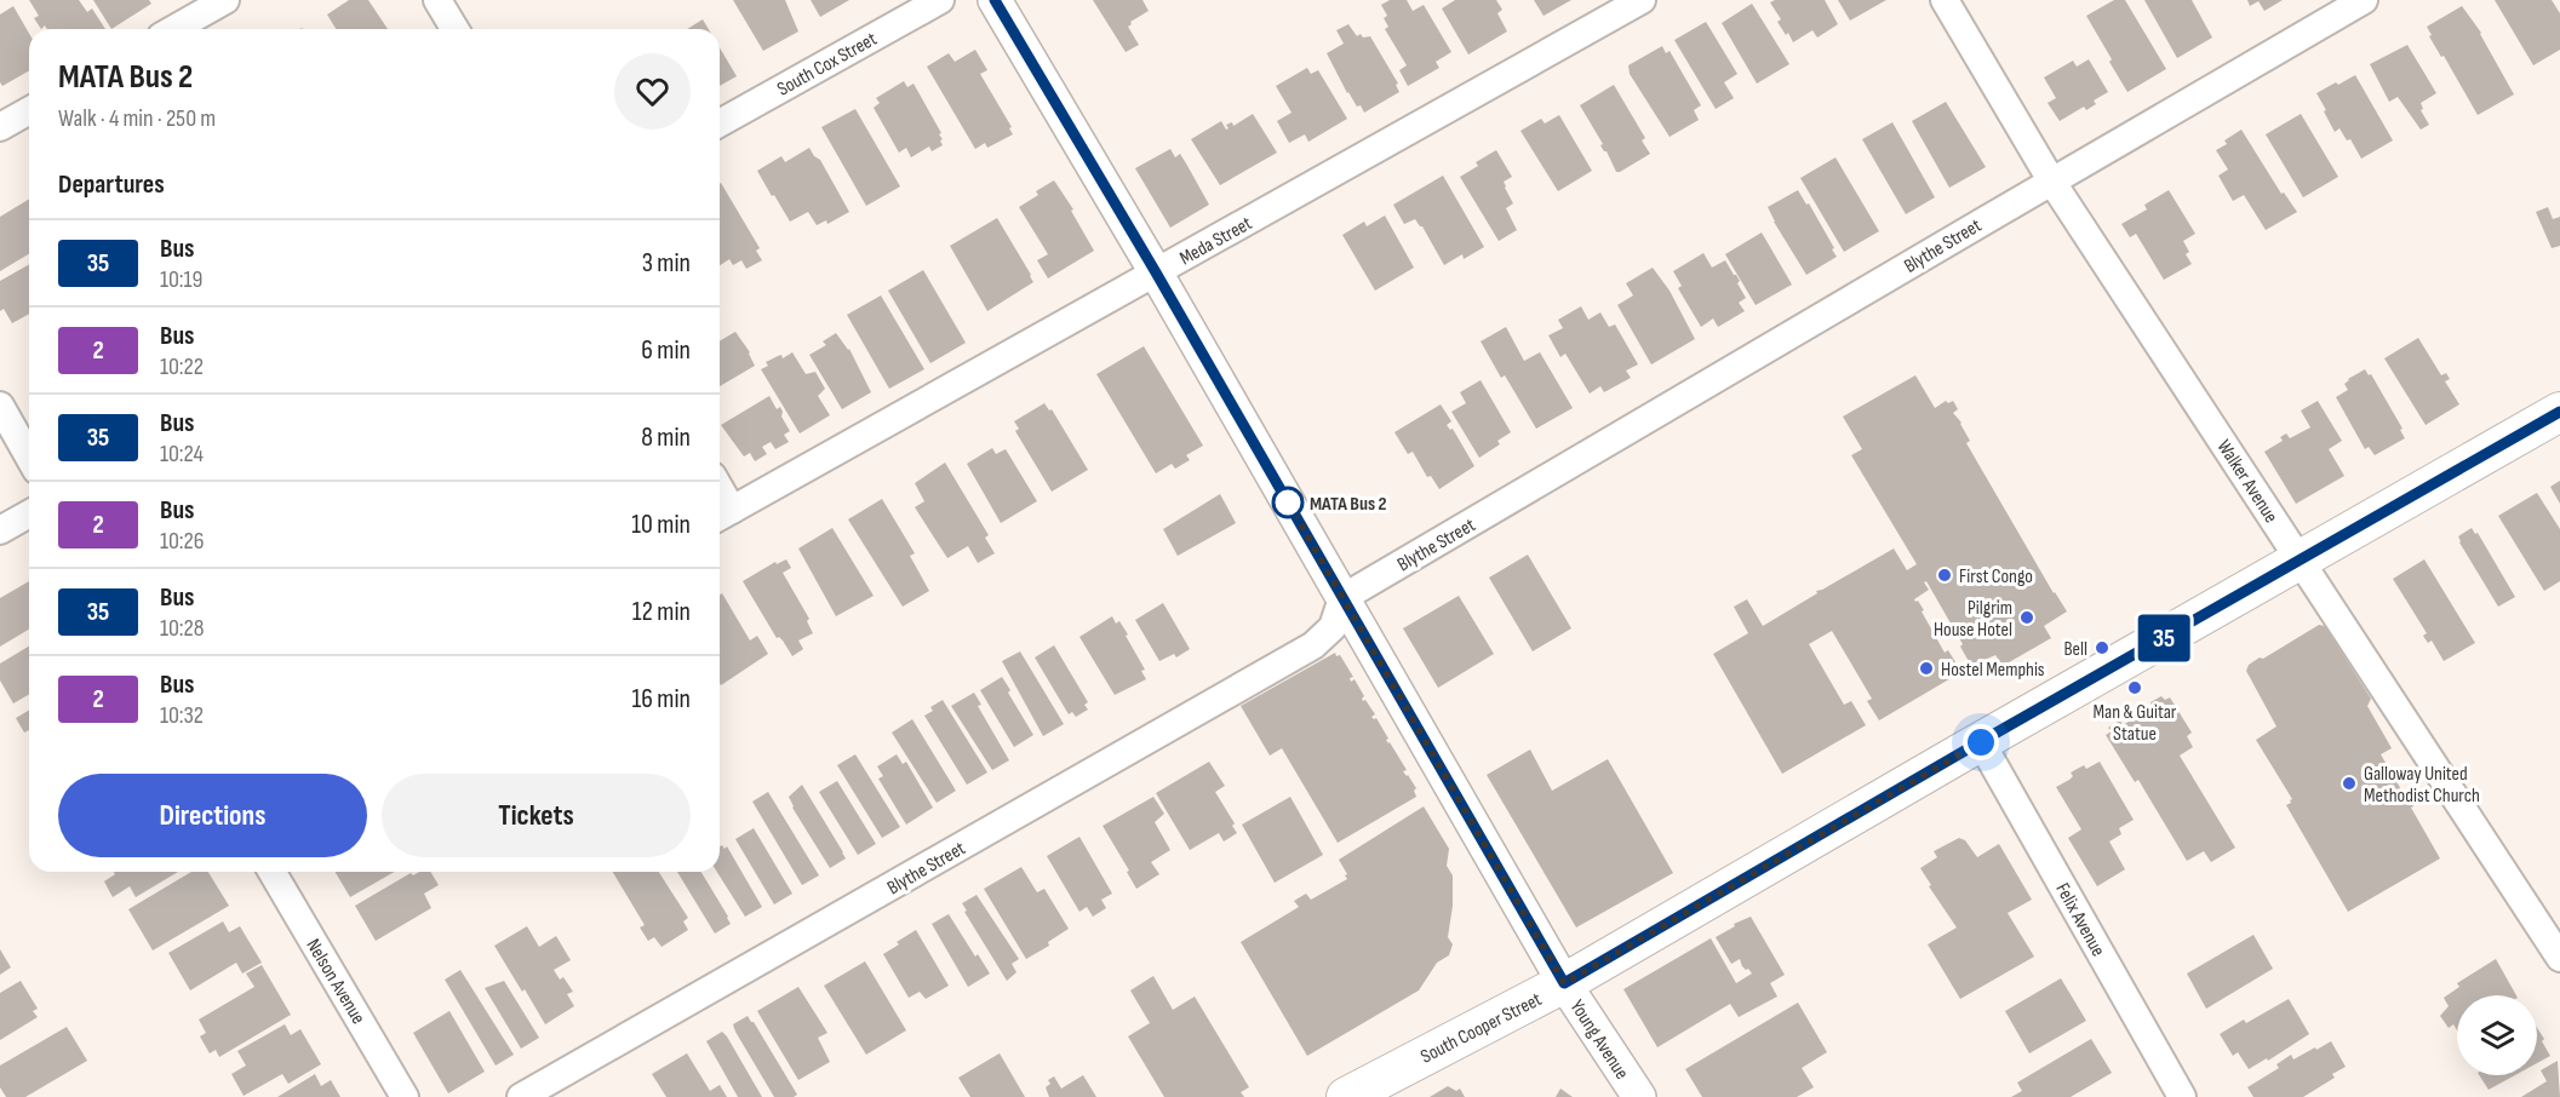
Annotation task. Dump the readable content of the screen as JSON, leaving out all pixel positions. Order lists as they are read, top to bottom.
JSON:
{
  "streets": {
    "main road": ["South Cooper Street"],
    "street": [
      "South Cox Street",
      "Meda Street",
      "Blythe Street",
      "Walker Avenue",
      "Felix Avenue",
      "Nelson Avenue",
      "Young Avenue"
    ]
  },
  "crossings": [
    ["Meda Street", "Young Avenue"],
    ["Blythe Street", "Walker Avenue"],
    ["Blythe Street", "Young Avenue"],
    ["Walker Avenue", "South Cooper Street"],
    ["Felix Avenue", "South Cooper Street"],
    ["South Cooper Street", "Young Avenue"]
  ],
  "places": [
    "MATA Bus 2",
    "First Congo",
    "Pilgrim House Hotel",
    "Bell",
    "Hostel Memphis",
    "Man & Guitar Statue",
    "Galloway United Methodist Church"
  ],
  "lines": ["bus line 35"],
  "page": {
    "on_map": "35",
    "heading": [
      ["MATA Bus 2", "Walk · 4 min · 250 m"],
      "Departures"
    ],
    "list": [
      {
        "mark": "35",
        "name": "Bus",
        "note": "10:19",
        "value": "3 min"
      },
      {
        "mark": "2",
        "name": "Bus",
        "note": "10:22",
        "value": "6 min"
      },
      {
        "mark": "35",
        "name": "Bus",
        "note": "10:24",
        "value": "8 min"
      },
      {
        "mark": "2",
        "name": "Bus",
        "note": "10:26",
        "value": "10 min"
      },
      {
        "mark": "35",
        "name": "Bus",
        "note": "10:28",
        "value": "12 min"
      },
      {
        "mark": "2",
        "name": "Bus",
        "note": "10:32",
        "value": "16 min"
      }
    ],
    "buttons": ["Directions", "Tickets"]
  }
}
